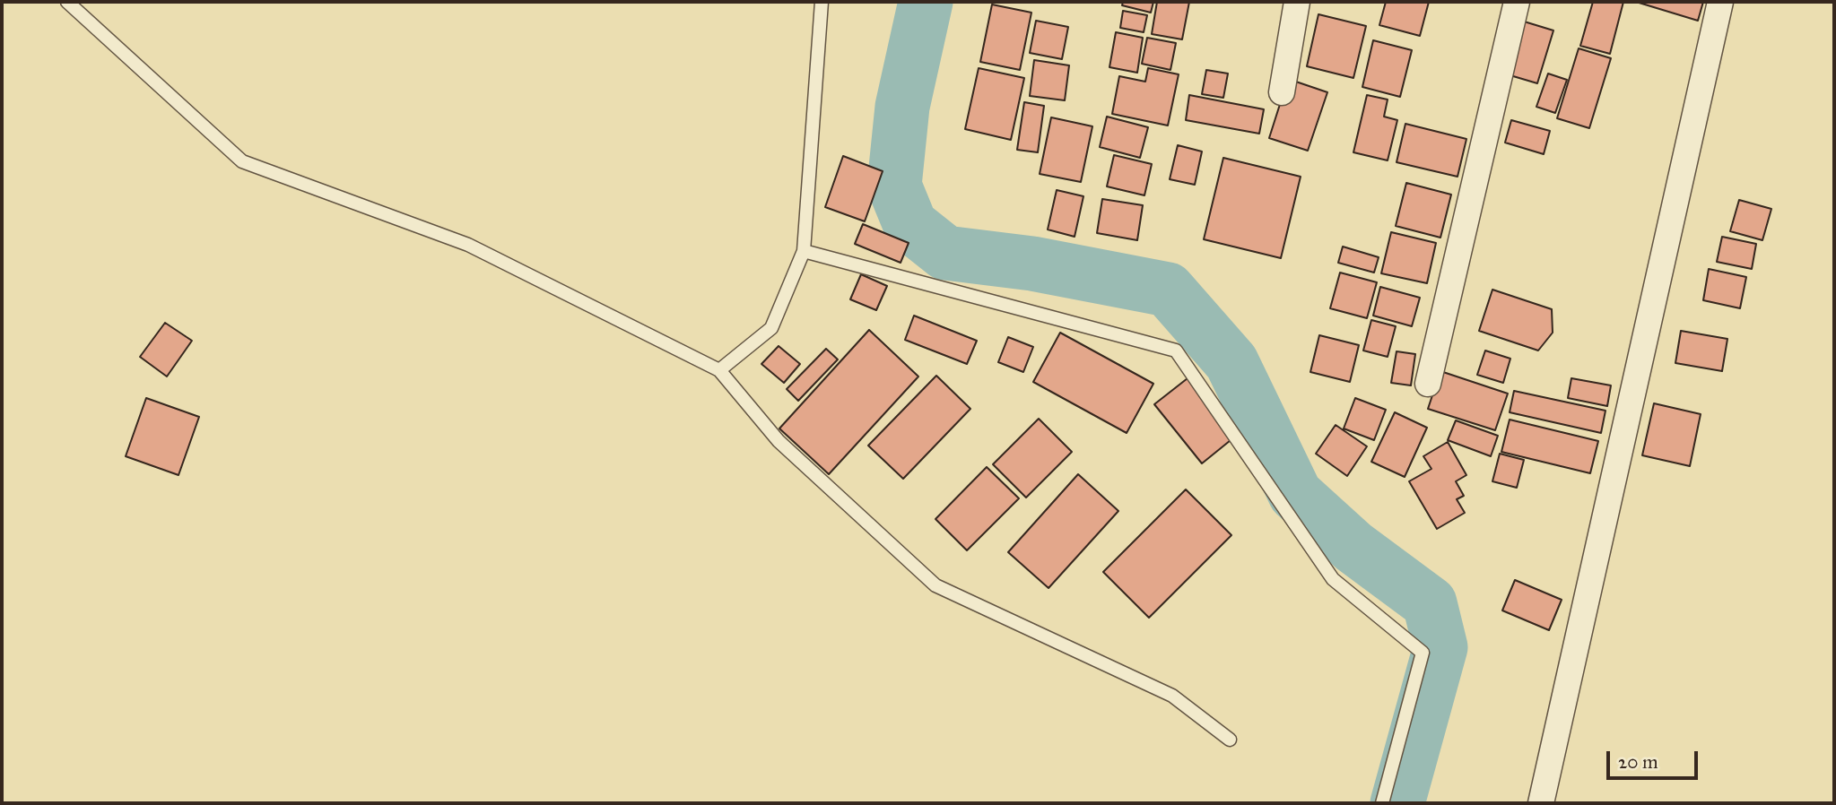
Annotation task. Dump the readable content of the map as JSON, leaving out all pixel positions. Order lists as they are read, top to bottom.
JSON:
{
  "scale_bar": "20 m"
}
